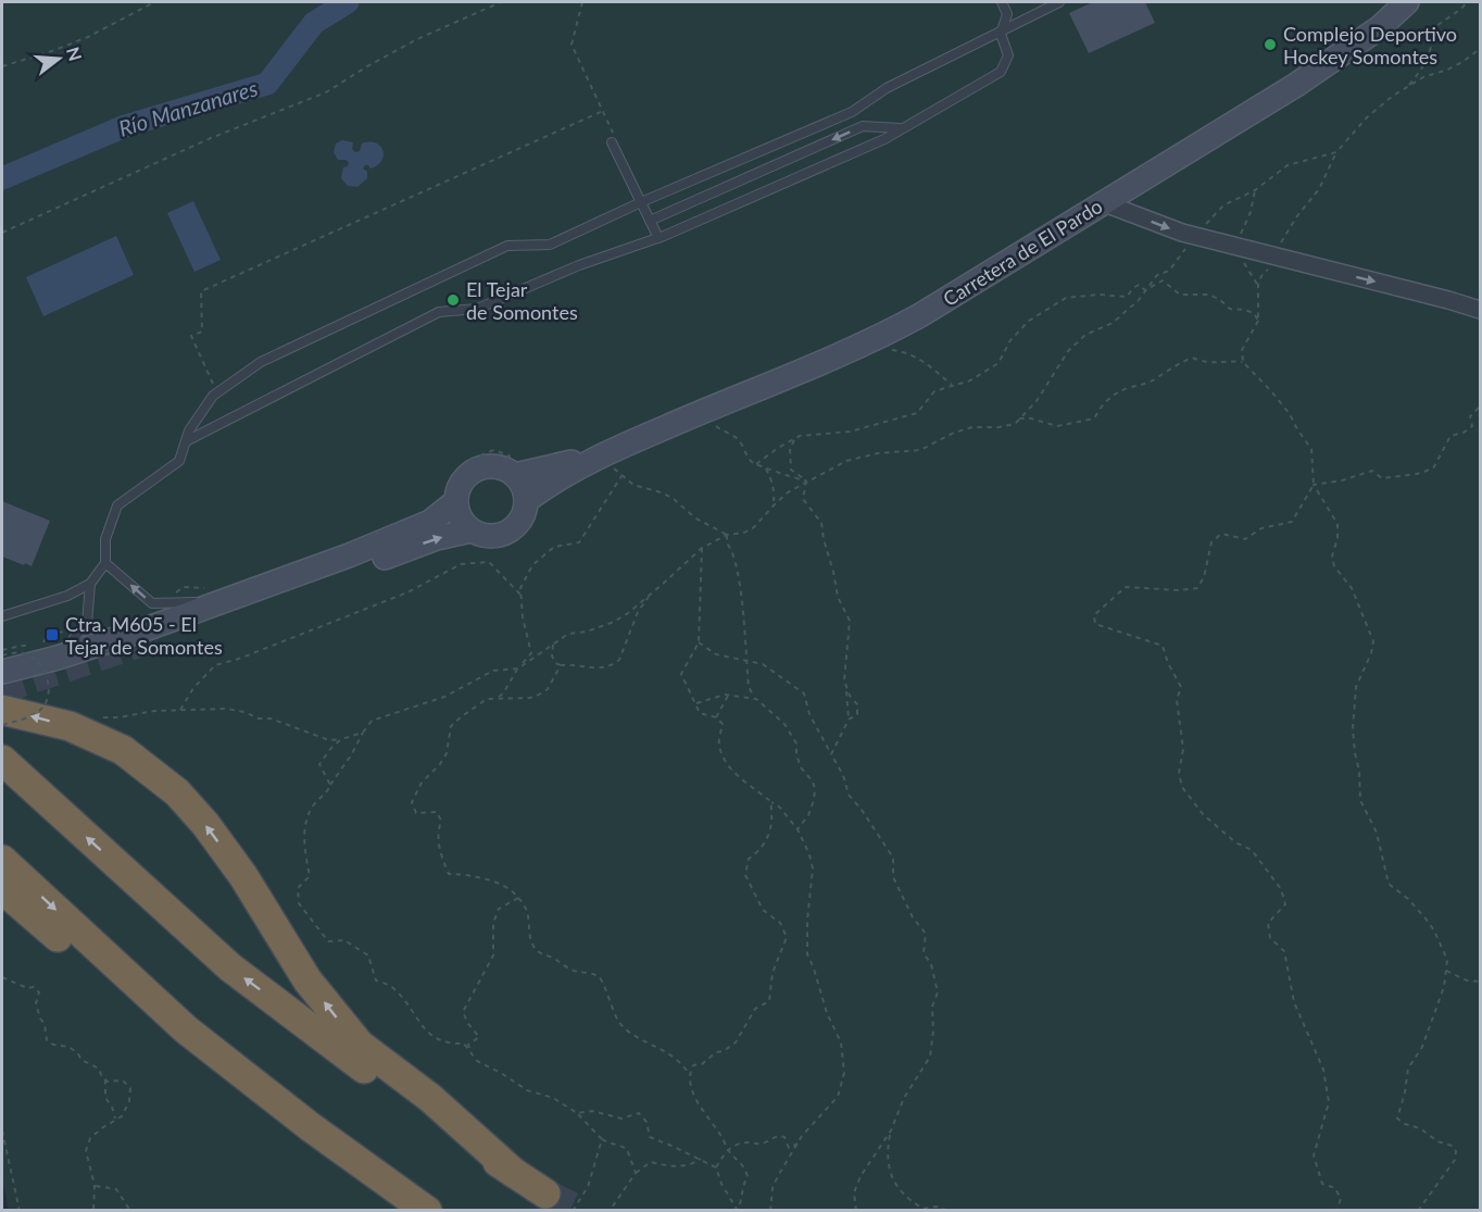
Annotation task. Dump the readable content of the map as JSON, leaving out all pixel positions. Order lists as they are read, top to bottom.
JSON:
{
  "streets": {
    "street": ["Carretera de El Pardo"]
  },
  "water": ["Río Manzanares"],
  "places": {
    "other": ["Complejo Deportivo Hockey Somontes", "El Tejar de Somontes"],
    "transit": ["Ctra. M605 - El Tejar de Somontes"]
  },
  "north": "right"
}
